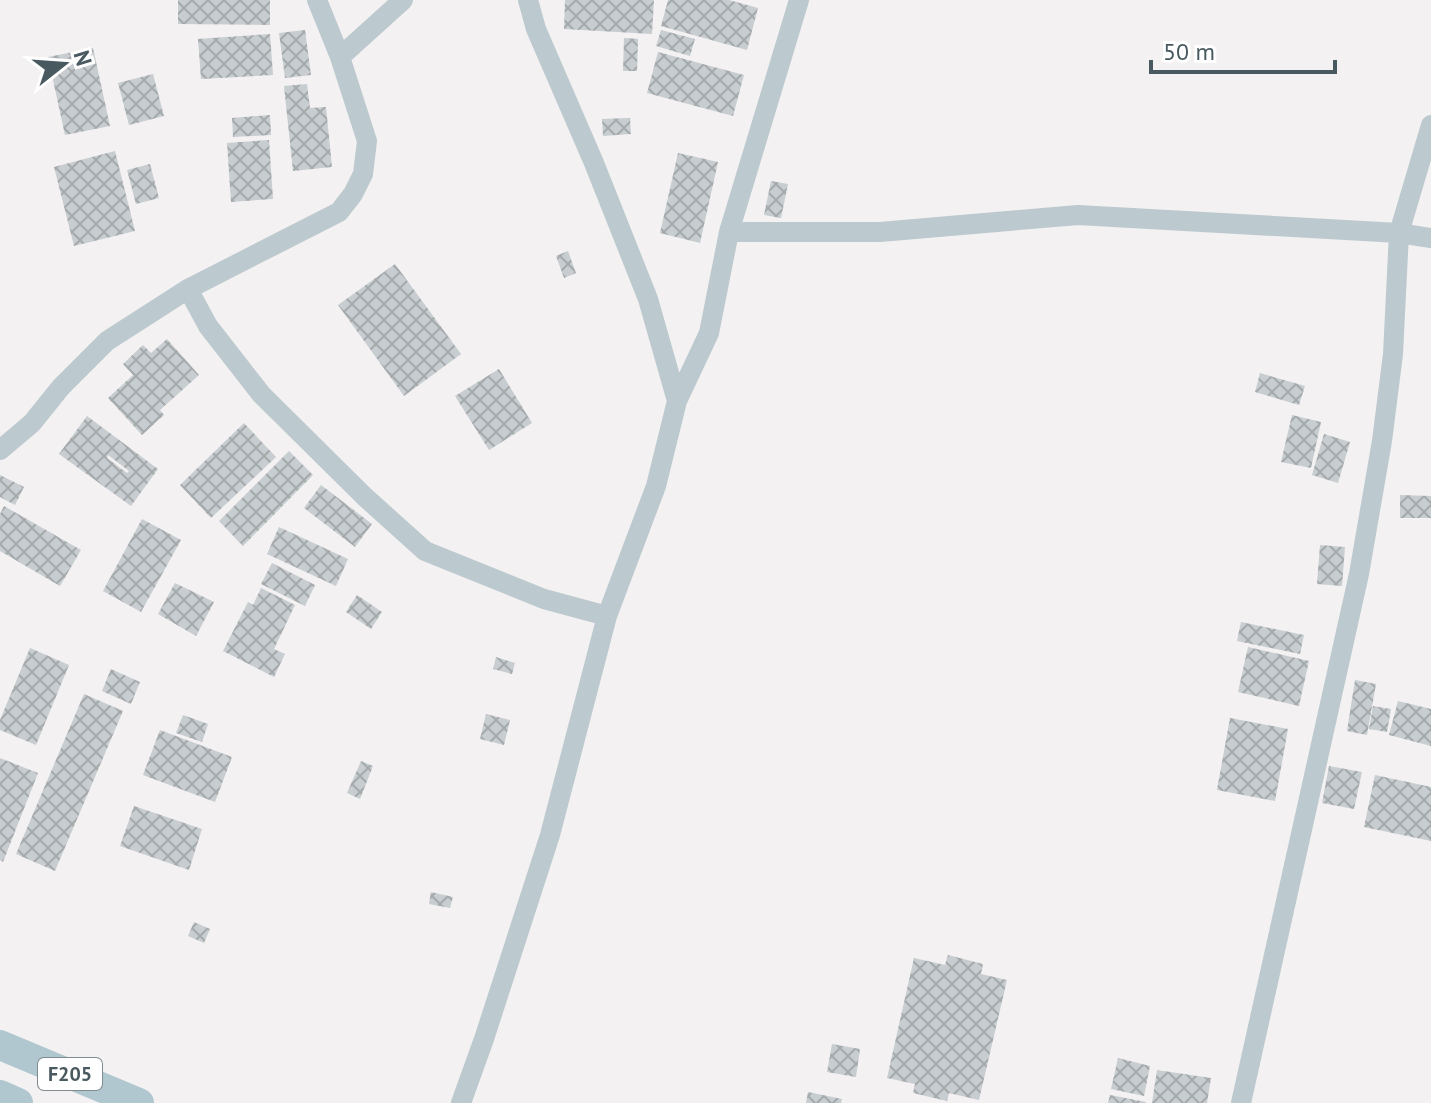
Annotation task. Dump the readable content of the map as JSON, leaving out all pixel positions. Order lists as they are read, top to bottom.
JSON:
{
  "streets": {
    "main road": ["F205"]
  },
  "scale_bar": "50 m",
  "north": "right"
}
